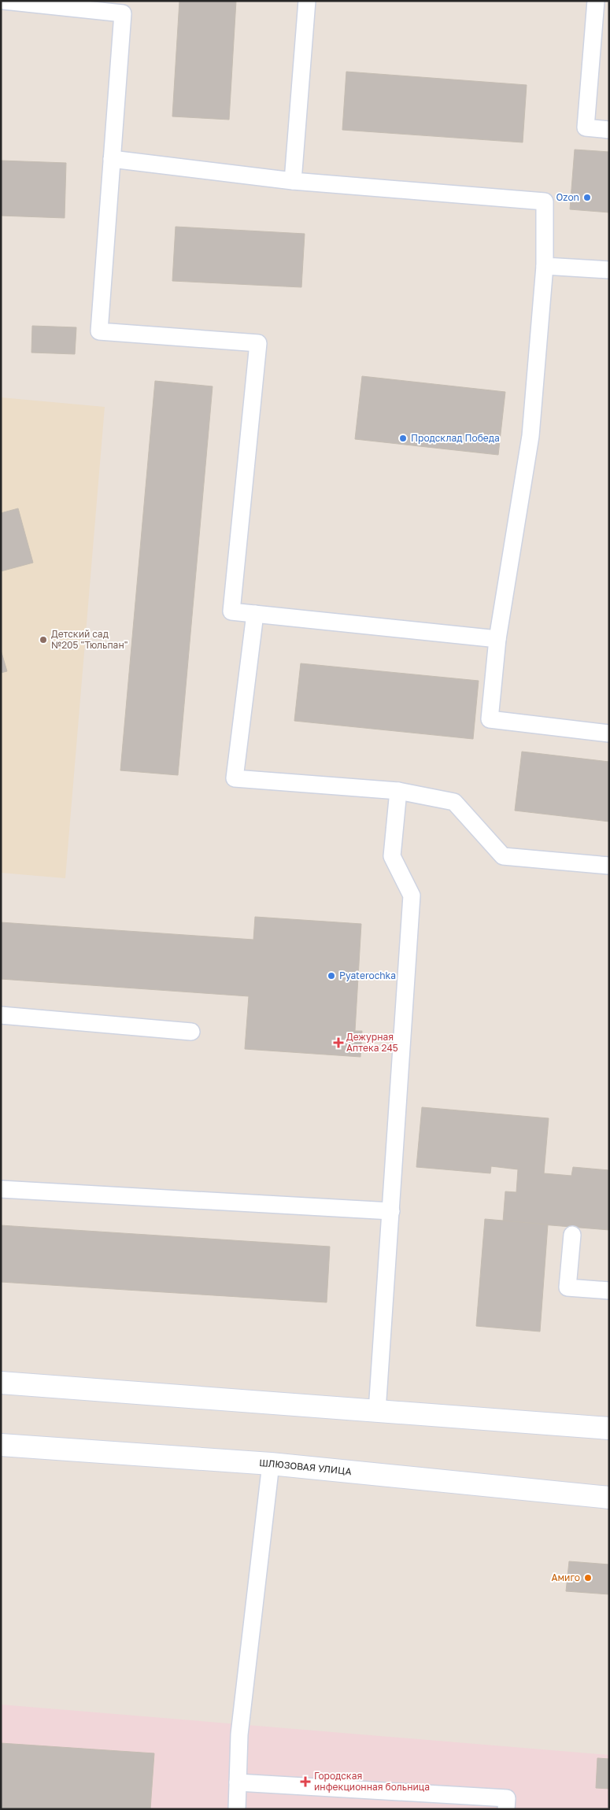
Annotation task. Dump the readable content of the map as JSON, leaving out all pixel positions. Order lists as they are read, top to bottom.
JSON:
{
  "streets": {
    "main road": ["ШЛЮЗОВАЯ УЛИЦА"]
  },
  "places": {
    "other": [
      "Ozon",
      "Продсклад Победа",
      "Детский сад №205 \"Тюльпан\"",
      "Pyaterochka",
      "Амиго"
    ],
    "health": ["Дежурная Аптека 245", "Городская инфекционная больница"]
  }
}
